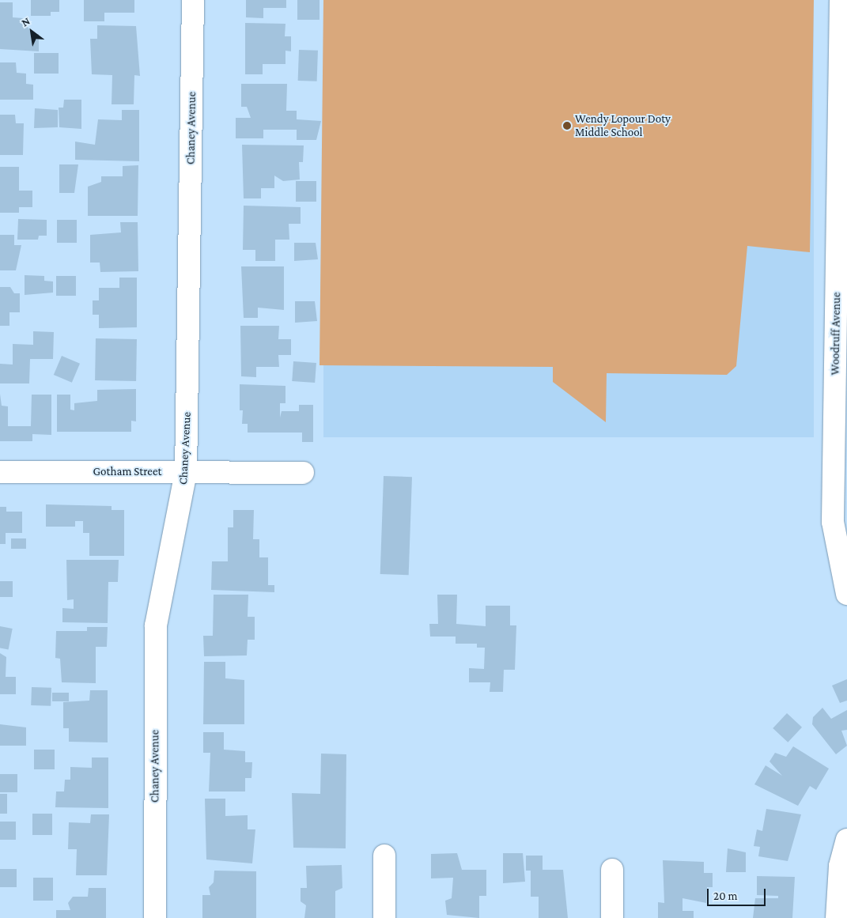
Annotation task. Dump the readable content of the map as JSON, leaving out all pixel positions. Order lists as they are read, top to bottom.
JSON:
{
  "streets": {
    "street": ["Chaney Avenue", "Woodruff Avenue", "Gotham Street"]
  },
  "crossings": [
    ["Chaney Avenue", "Gotham Street"]
  ],
  "places": ["Wendy Lopour Doty Middle School"],
  "scale_bar": "20 m",
  "north": "top left"
}
